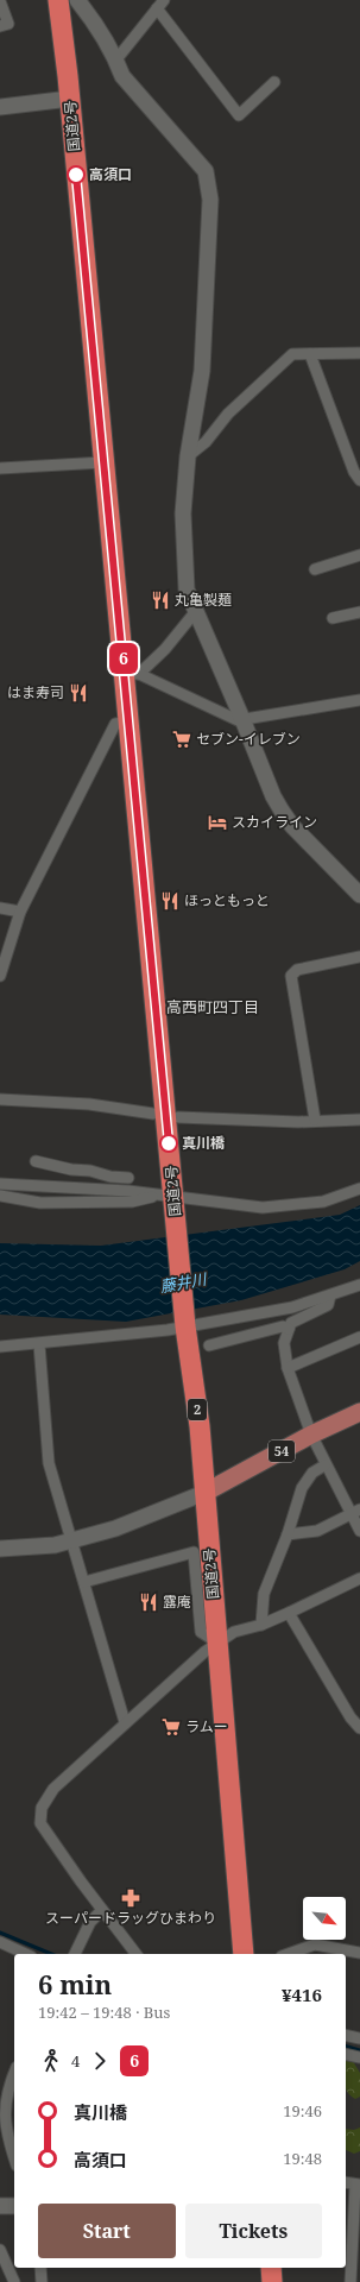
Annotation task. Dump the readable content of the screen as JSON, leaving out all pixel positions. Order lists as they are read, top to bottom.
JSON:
{
  "streets": {
    "highway": ["国道2号", "2"],
    "main road": ["54"]
  },
  "crossings": [
    ["国道2号", "54"]
  ],
  "districts": ["高西町四丁目"],
  "water": ["藤井川"],
  "places": {
    "other": ["高須口", "真川橋"],
    "restaurant": [
      "丸亀製麺",
      "はま寿司",
      "ほっともっと",
      "露庵"
    ],
    "supermarket": ["セブン-イレブン", "ラムー"],
    "hotel": ["スカイライン"],
    "pharmacy": ["スーパードラッグひまわり"]
  },
  "lines": ["bus line 6"],
  "north": "bottom right",
  "page": {
    "on_map": "6",
    "heading": ["6 min", "19:42 – 19:48 · Bus", "¥416"],
    "legs": ["4", "6"],
    "list": [
      {
        "name": "真川橋",
        "value": "19:46"
      },
      {
        "name": "高須口",
        "value": "19:48"
      }
    ],
    "buttons": ["Start", "Tickets"]
  }
}
